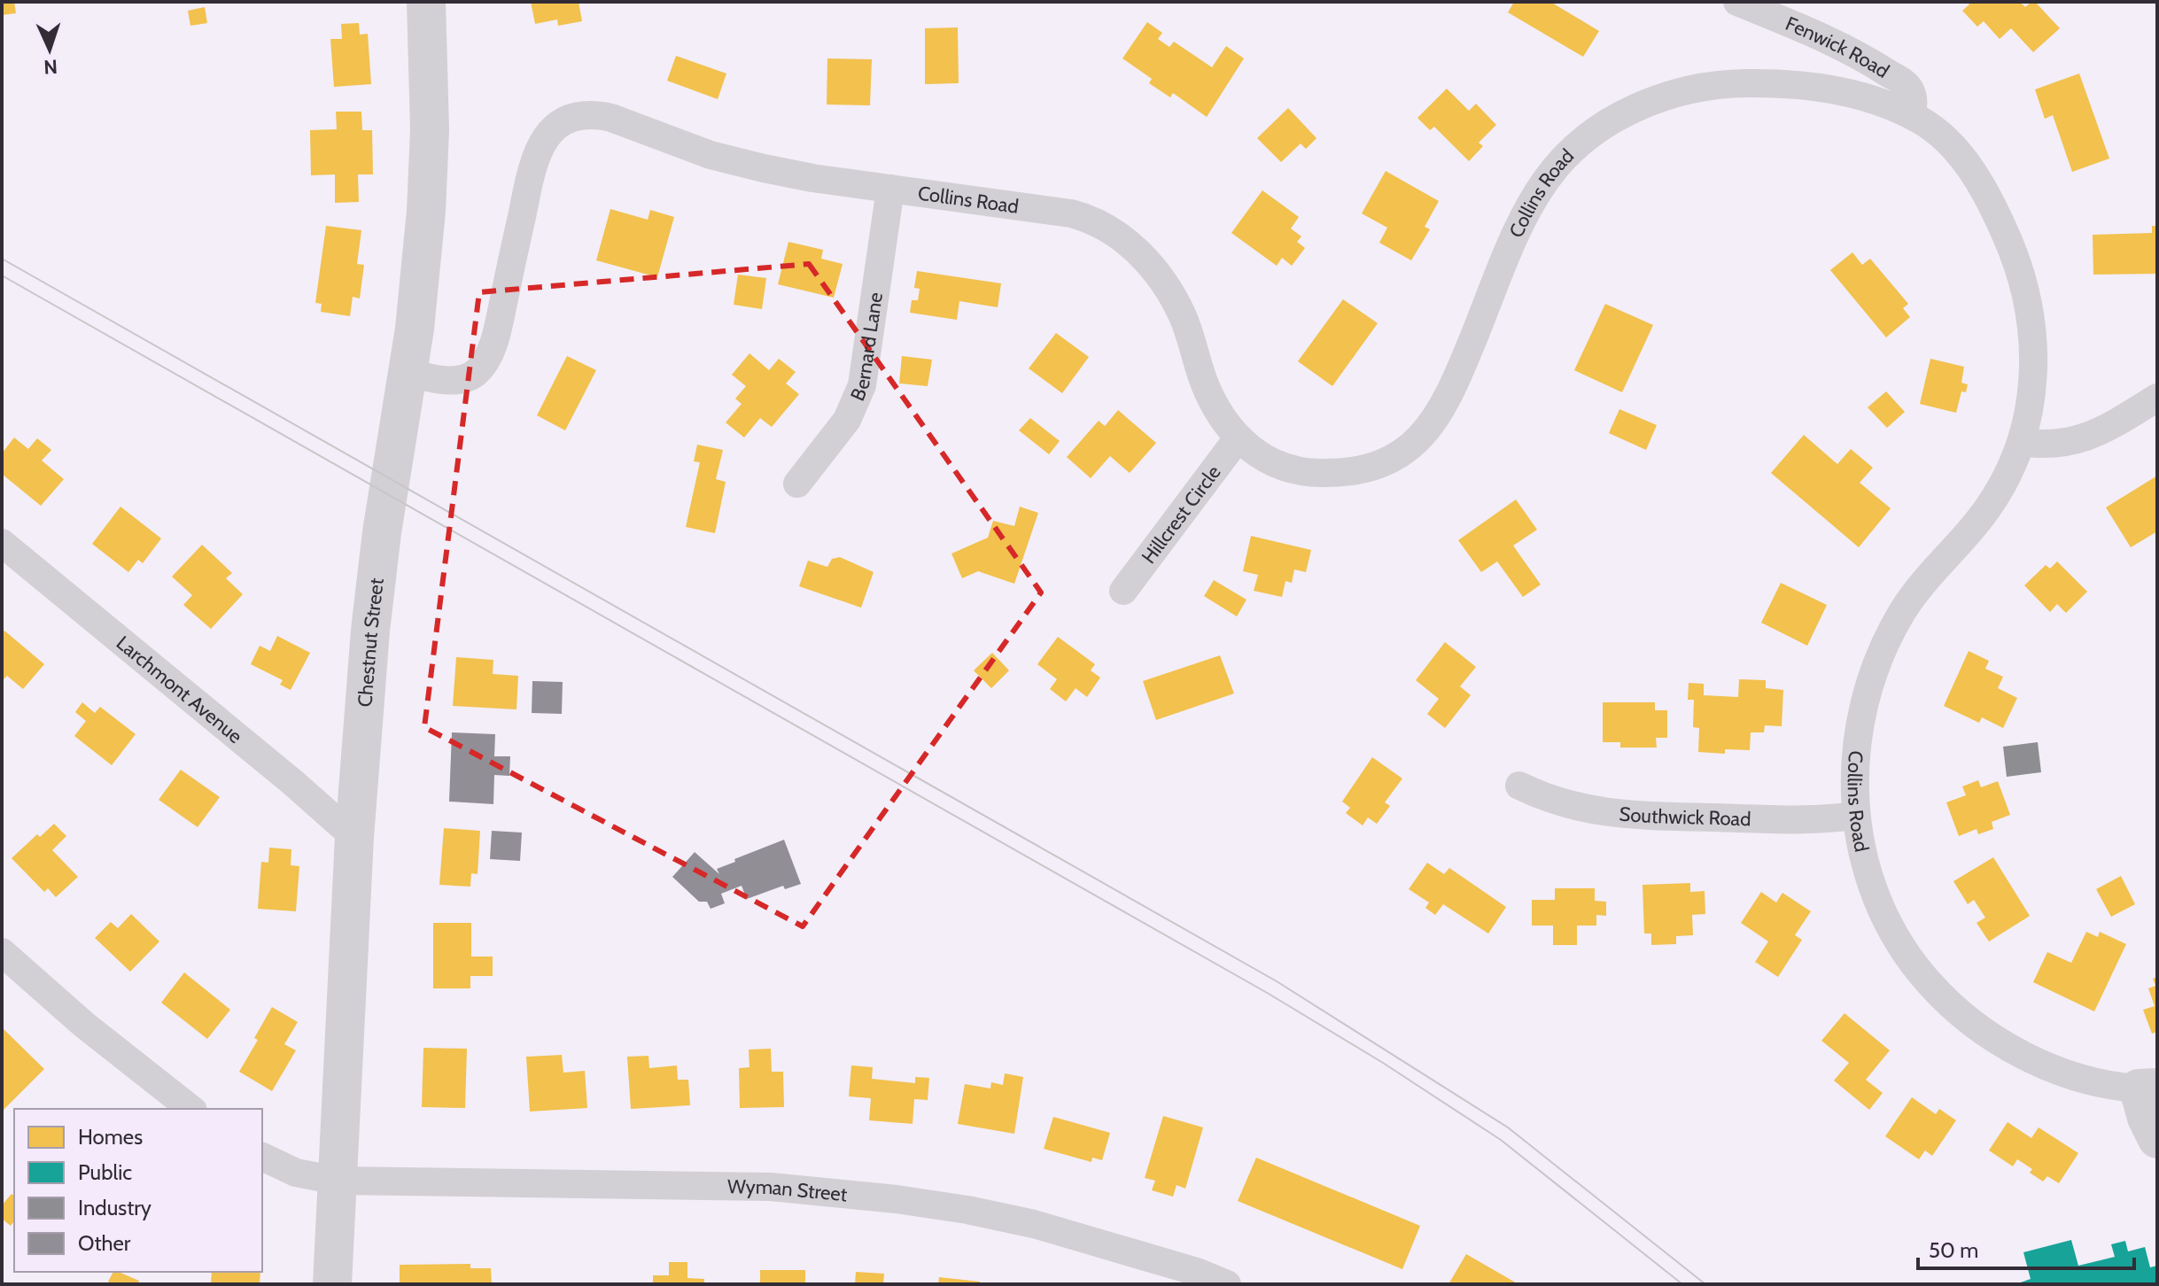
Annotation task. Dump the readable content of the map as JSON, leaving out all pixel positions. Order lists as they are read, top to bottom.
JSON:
{
  "streets": {
    "main road": ["Collins Road", "Chestnut Street"],
    "street": [
      "Fenwick Road",
      "Bernard Lane",
      "Hillcrest Circle",
      "Larchmont Avenue",
      "Southwick Road",
      "Wyman Street"
    ]
  },
  "crossings": [
    ["Fenwick Road", "Collins Road"],
    ["Collins Road", "Bernard Lane"],
    ["Collins Road", "Hillcrest Circle"],
    ["Collins Road", "Chestnut Street"],
    ["Collins Road", "Southwick Road"],
    ["Chestnut Street", "Larchmont Avenue"],
    ["Chestnut Street", "Wyman Street"]
  ],
  "legend": [
    "Homes",
    "Public",
    "Industry",
    "Other"
  ],
  "scale_bar": "50 m",
  "north": "bottom"
}
